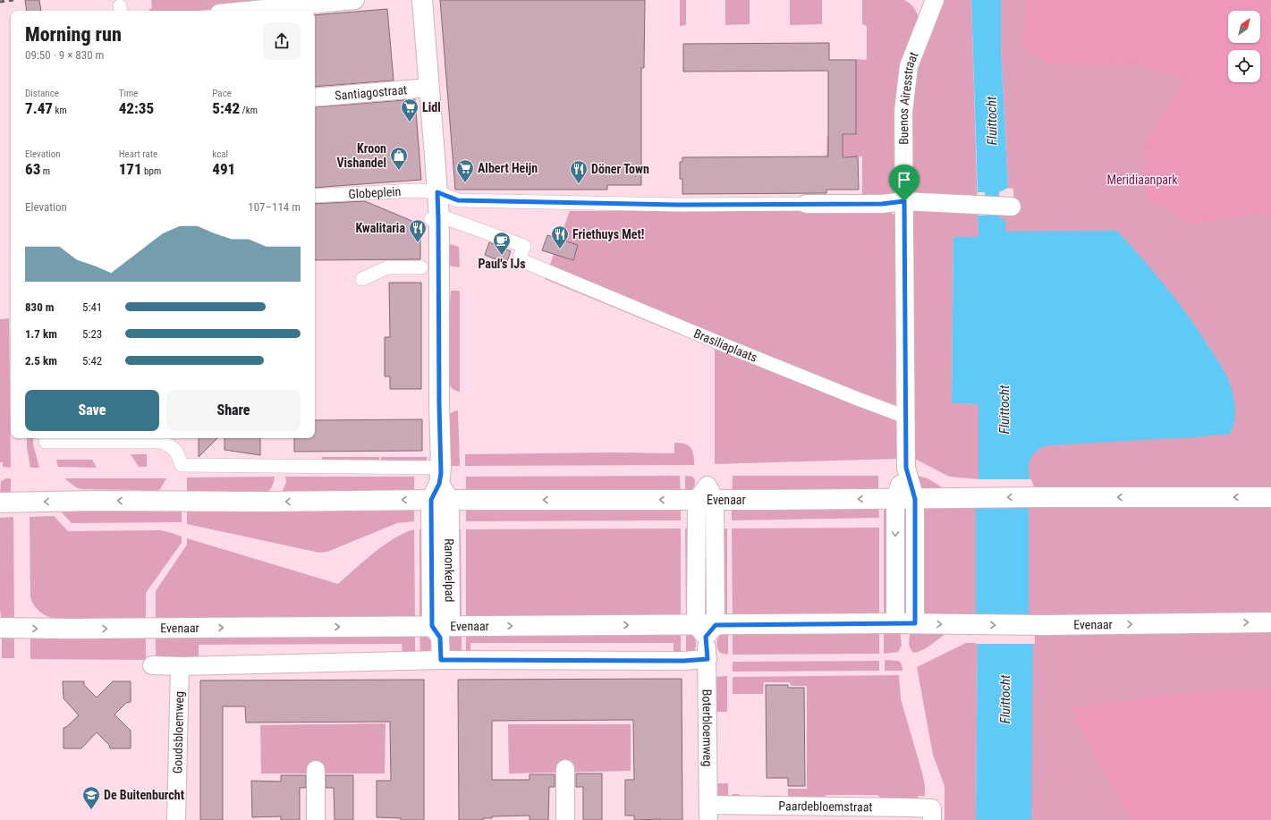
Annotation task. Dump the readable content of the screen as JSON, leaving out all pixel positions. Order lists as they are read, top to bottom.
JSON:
{
  "streets": {
    "main road": ["Evenaar", "Ranonkelpad"],
    "street": [
      "Santiagostraat",
      "Buenos Airesstraat",
      "Globeplein",
      "Brasiliaplaats",
      "Boterbloemweg",
      "Goudsbloemweg",
      "Paardebloemstraat"
    ]
  },
  "crossings": [
    ["Santiagostraat", "Ranonkelpad"],
    ["Buenos Airesstraat", "Brasiliaplaats"],
    ["Buenos Airesstraat", "Evenaar"],
    ["Globeplein", "Ranonkelpad"],
    ["Brasiliaplaats", "Ranonkelpad"],
    ["Evenaar", "Ranonkelpad"],
    ["Evenaar", "Boterbloemweg"],
    ["Boterbloemweg", "Paardebloemstraat"]
  ],
  "water": ["Fluittocht"],
  "parks": ["Meridiaanpark"],
  "places": {
    "supermarket": ["Lidl", "Albert Heijn"],
    "shop": ["Kroon Vishandel"],
    "restaurant": ["Döner Town", "Kwalitaria", "Friethuys Met!"],
    "cafe": ["Paul's IJs"],
    "school or university": ["De Buitenburcht"]
  },
  "north": "top right",
  "page": {
    "heading": ["Morning run", "09:50 · 9 × 830 m"],
    "stats": [
      ["Distance", "7.47 km"],
      ["Time", "42:35"],
      ["Pace", "5:42 /km"],
      ["Elevation", "63 m"],
      ["Heart rate", "171 bpm"],
      ["kcal", "491"]
    ],
    "chart": ["Elevation", "107–114 m"],
    "list": [
      {
        "name": "830 m",
        "note": "5:41"
      },
      {
        "name": "1.7 km",
        "note": "5:23"
      },
      {
        "name": "2.5 km",
        "note": "5:42"
      }
    ],
    "buttons": ["Save", "Share"]
  }
}
